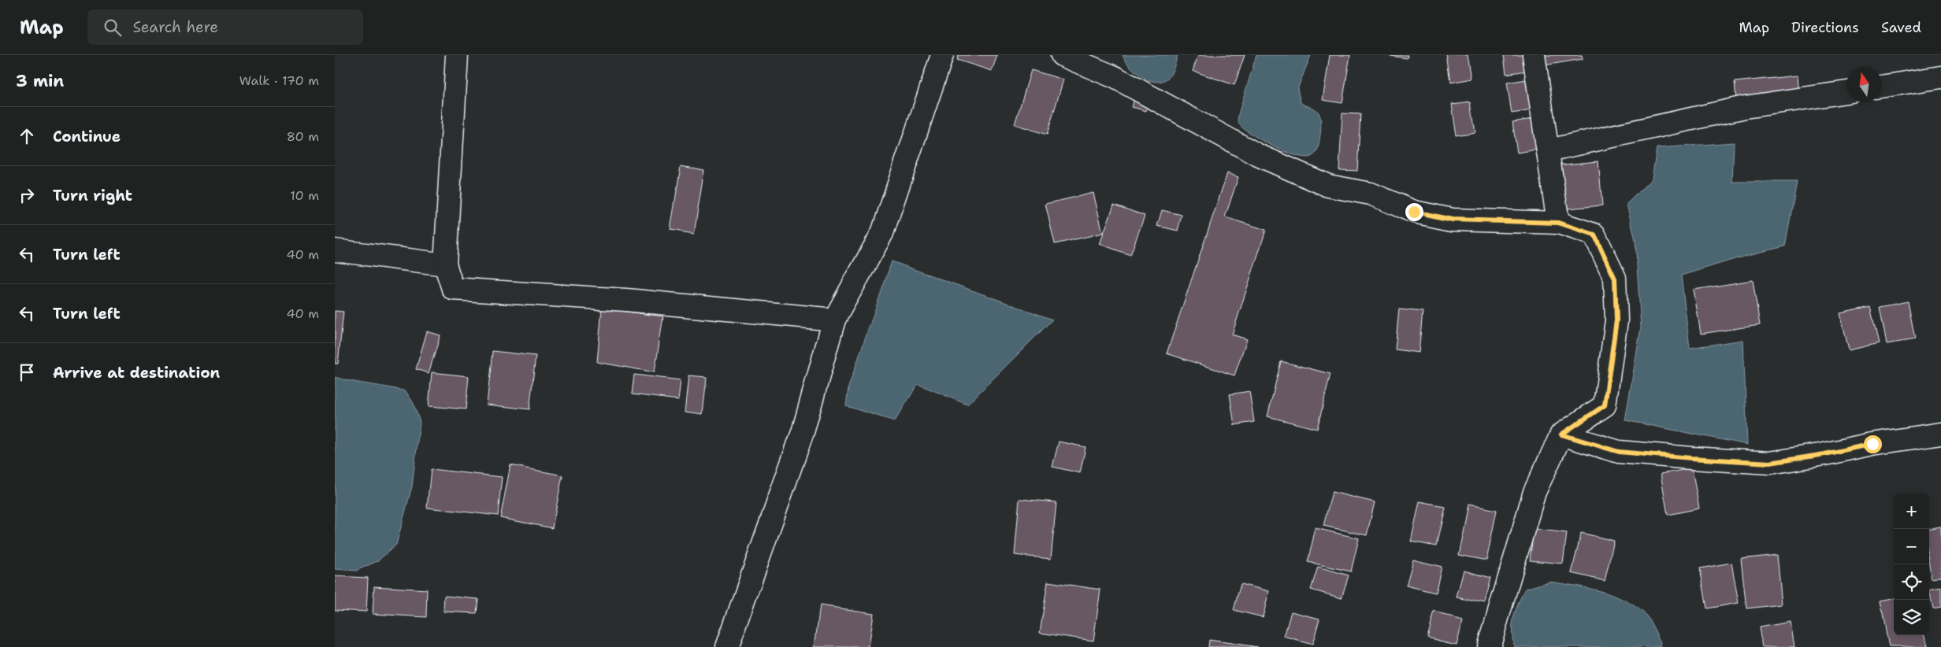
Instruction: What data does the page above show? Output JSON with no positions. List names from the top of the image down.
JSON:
{
  "north": "top",
  "page": {
    "header": "Map",
    "search": "Search here",
    "nav": ["Map", "Directions", "Saved"],
    "heading": ["3 min", "Walk · 170 m"],
    "list": [
      ["Continue", "80 m"],
      ["Turn right", "10 m"],
      ["Turn left", "40 m"],
      ["Turn left", "40 m"],
      "Arrive at destination"
    ],
    "map_buttons": ["+", "−"]
  }
}
